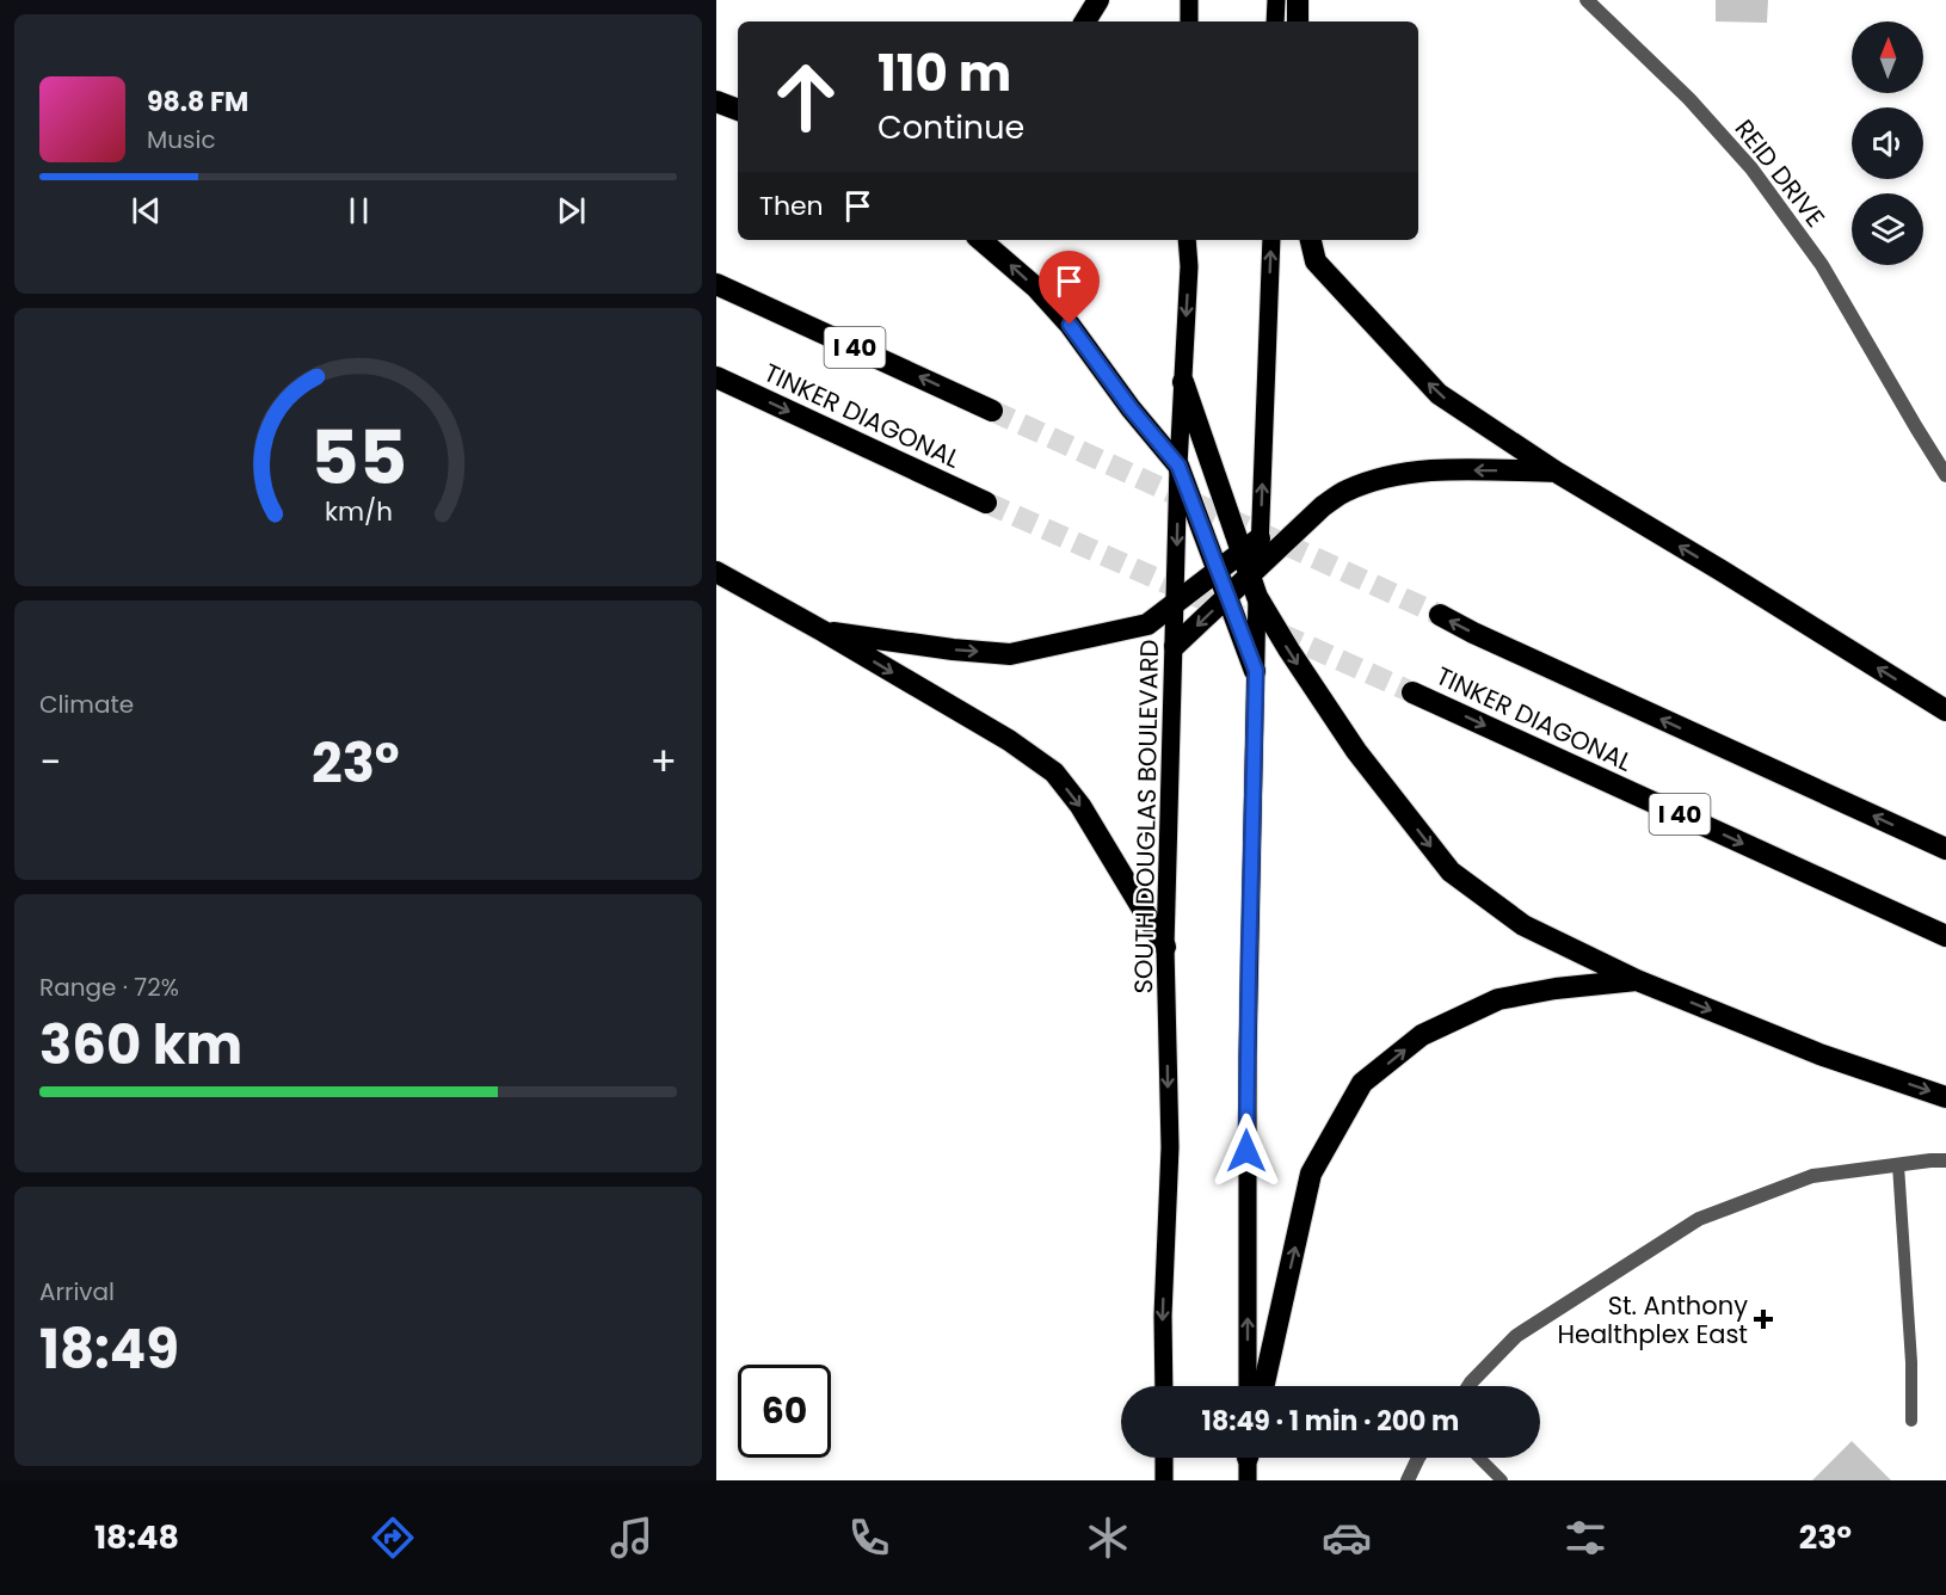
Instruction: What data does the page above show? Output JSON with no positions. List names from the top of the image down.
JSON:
{
  "streets": {
    "highway": ["I 40", "TINKER DIAGONAL"],
    "main road": ["SOUTH DOUGLAS BOULEVARD"],
    "street": ["REID DRIVE"]
  },
  "places": {
    "health": ["St. Anthony Healthplex East"]
  },
  "north": "top",
  "page": {
    "turn": ["110 m", "Continue"],
    "song": ["98.8 FM", "Music"],
    "then": "Then",
    "tile": [
      "Climate",
      ["Range · 72%", "360 km"],
      ["Arrival", "18:49"]
    ],
    "heat": ["−", "23°", "+"],
    "limit": "60",
    "trip": "18:49 · 1 min · 200 m",
    "tabs": ["18:48", "23°"],
    "gauge": ["55", "km/h"]
  }
}
